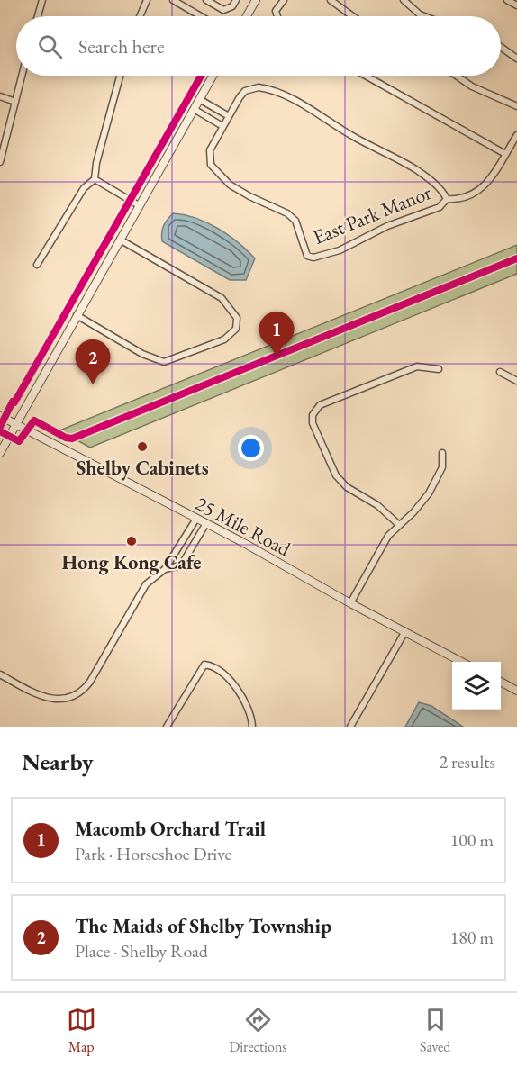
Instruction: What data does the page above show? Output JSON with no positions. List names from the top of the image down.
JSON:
{
  "streets": {
    "street": ["East Park Manor", "25 Mile Road"]
  },
  "places": ["Shelby Cabinets", "Hong Kong Cafe"],
  "page": {
    "search": "Search here",
    "pins": ["1", "2"],
    "heading": ["Nearby", "2 results"],
    "list": [
      {
        "mark": "1",
        "name": "Macomb Orchard Trail",
        "note": "Park · Horseshoe Drive",
        "value": "100 m"
      },
      {
        "mark": "2",
        "name": "The Maids of Shelby Township",
        "note": "Place · Shelby Road",
        "value": "180 m"
      }
    ],
    "nav": ["Map", "Directions", "Saved"]
  }
}
